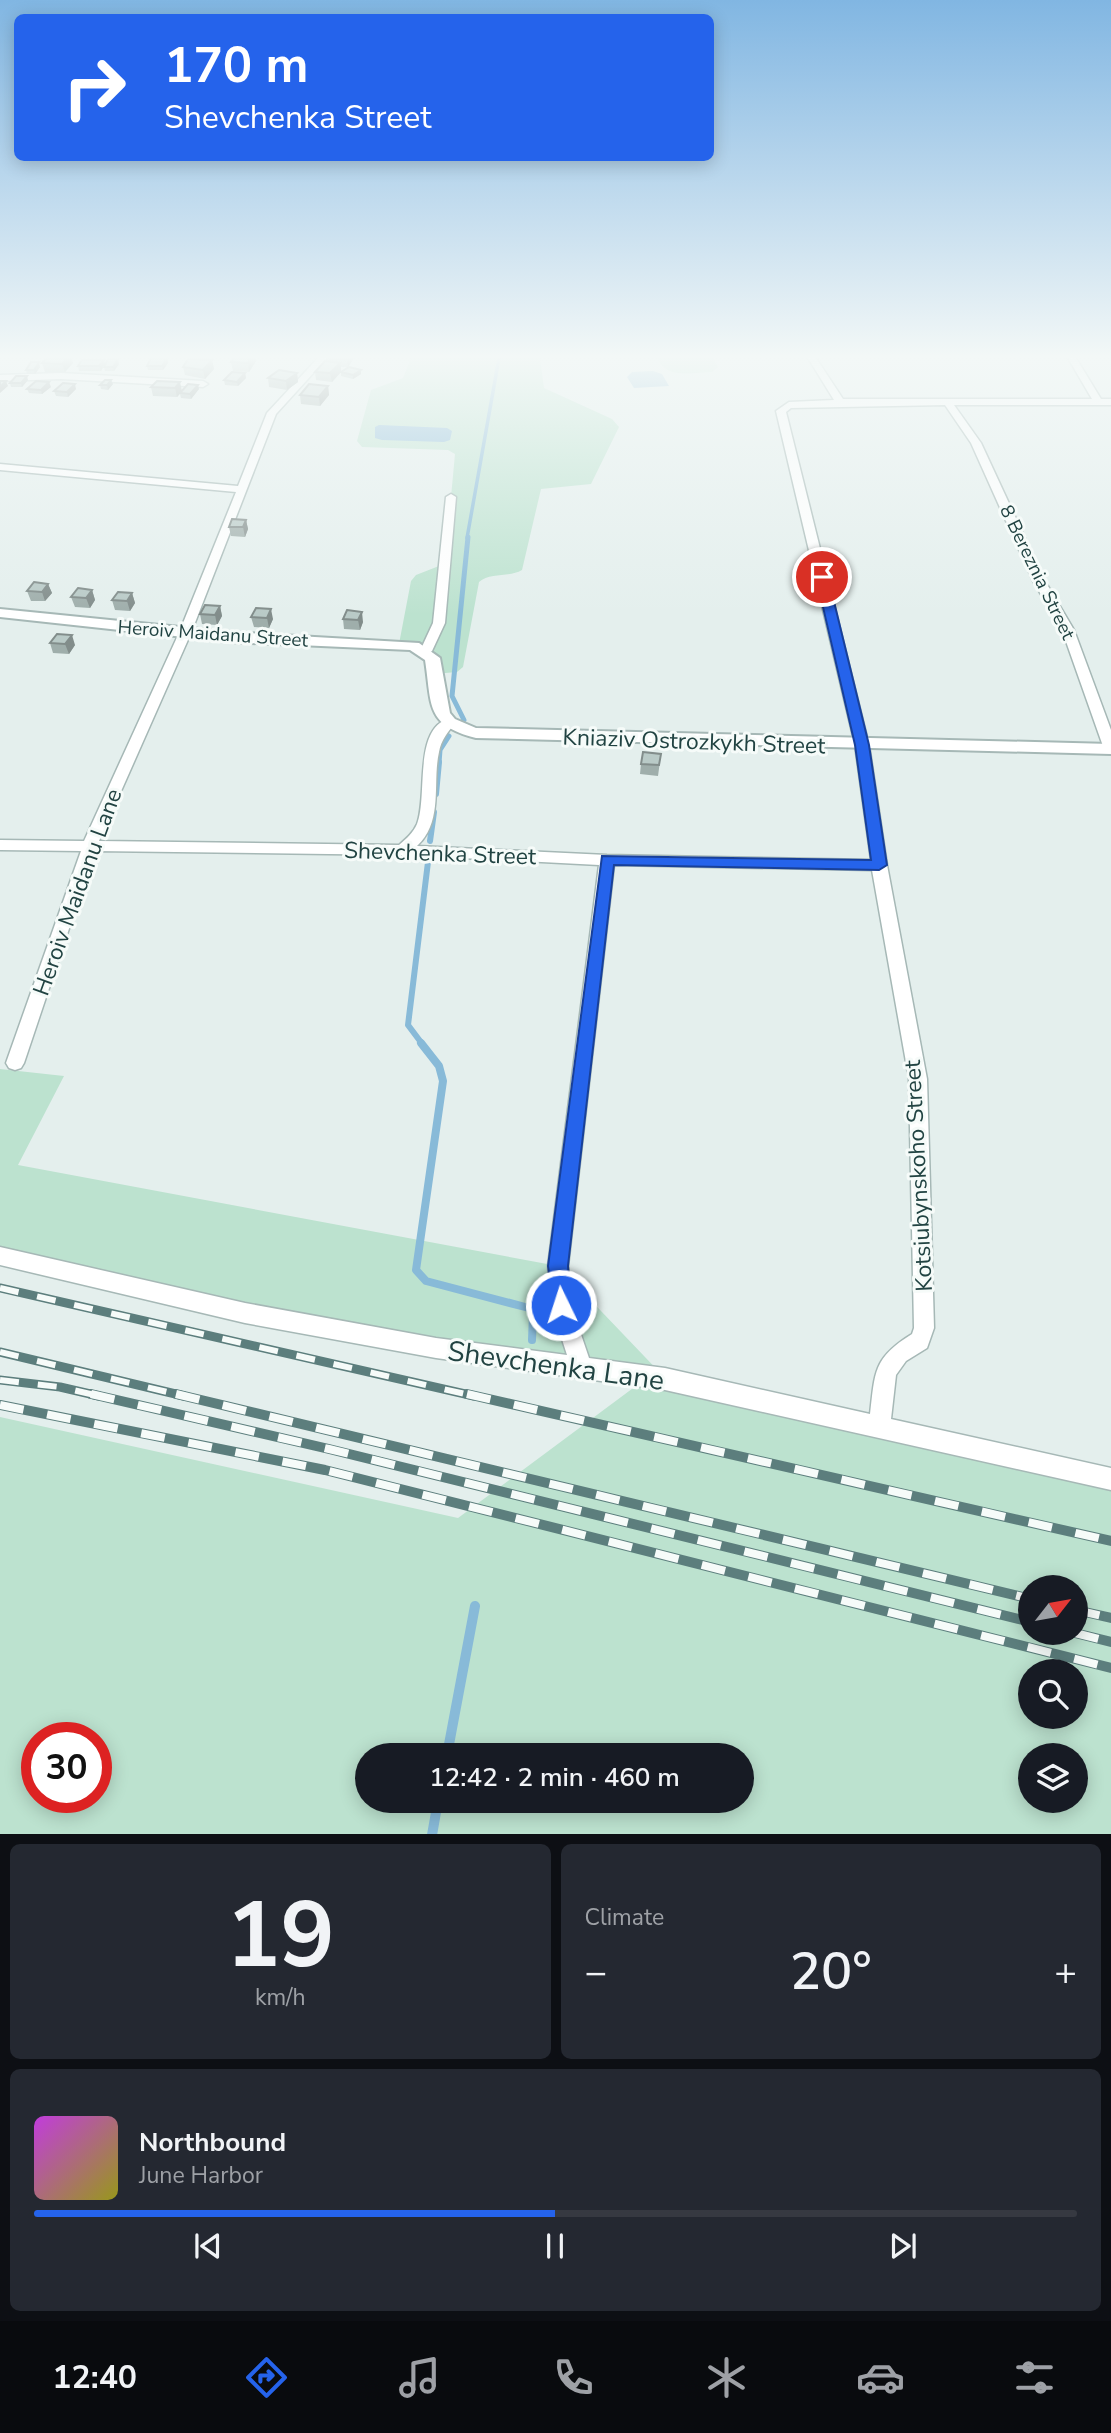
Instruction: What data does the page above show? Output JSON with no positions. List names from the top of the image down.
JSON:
{
  "streets": {
    "street": [
      "8 Bereznia Street",
      "Heroiv Maidanu Street",
      "Kniaziv Ostrozkykh Street",
      "Shevchenka Street",
      "Heroiv Maidanu Lane",
      "Kotsiubynskoho Street",
      "Shevchenka Lane"
    ]
  },
  "crossings": [
    ["8 Bereznia Street", "Kniaziv Ostrozkykh Street"],
    ["Heroiv Maidanu Street", "Heroiv Maidanu Lane"],
    ["Kniaziv Ostrozkykh Street", "Kotsiubynskoho Street"],
    ["Shevchenka Street", "Heroiv Maidanu Lane"],
    ["Shevchenka Street", "Kotsiubynskoho Street"],
    ["Kotsiubynskoho Street", "Shevchenka Lane"]
  ],
  "north": "top right",
  "page": {
    "turn": ["170 m", "Shevchenka Street"],
    "limit": "30",
    "trip": "12:42 · 2 min · 460 m",
    "tile": [
      ["19", "km/h"],
      "Climate"
    ],
    "heat": ["−", "20°", "+"],
    "song": ["Northbound", "June Harbor"],
    "tabs": "12:40"
  }
}
